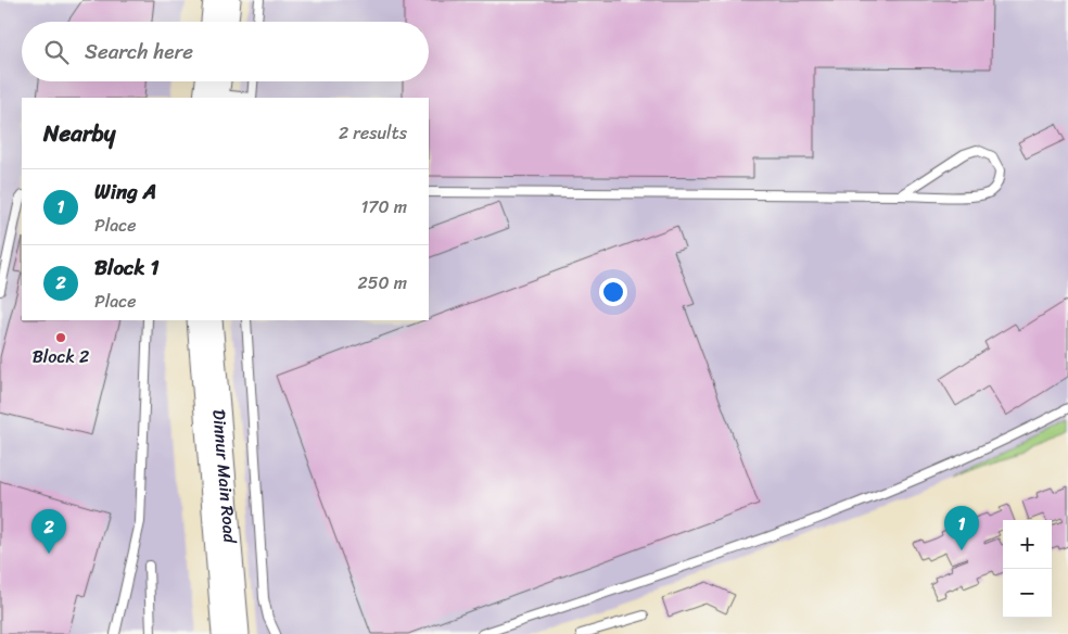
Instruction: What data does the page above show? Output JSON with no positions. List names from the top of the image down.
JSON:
{
  "streets": {
    "street": ["Dinnur Main Road"]
  },
  "places": ["Block 2"],
  "page": {
    "search": "Search here",
    "heading": ["Nearby", "2 results"],
    "list": [
      {
        "mark": "1",
        "name": "Wing A",
        "note": "Place",
        "value": "170 m"
      },
      {
        "mark": "2",
        "name": "Block 1",
        "note": "Place",
        "value": "250 m"
      }
    ],
    "pins": ["1", "2"],
    "map_buttons": ["+", "−"]
  }
}
